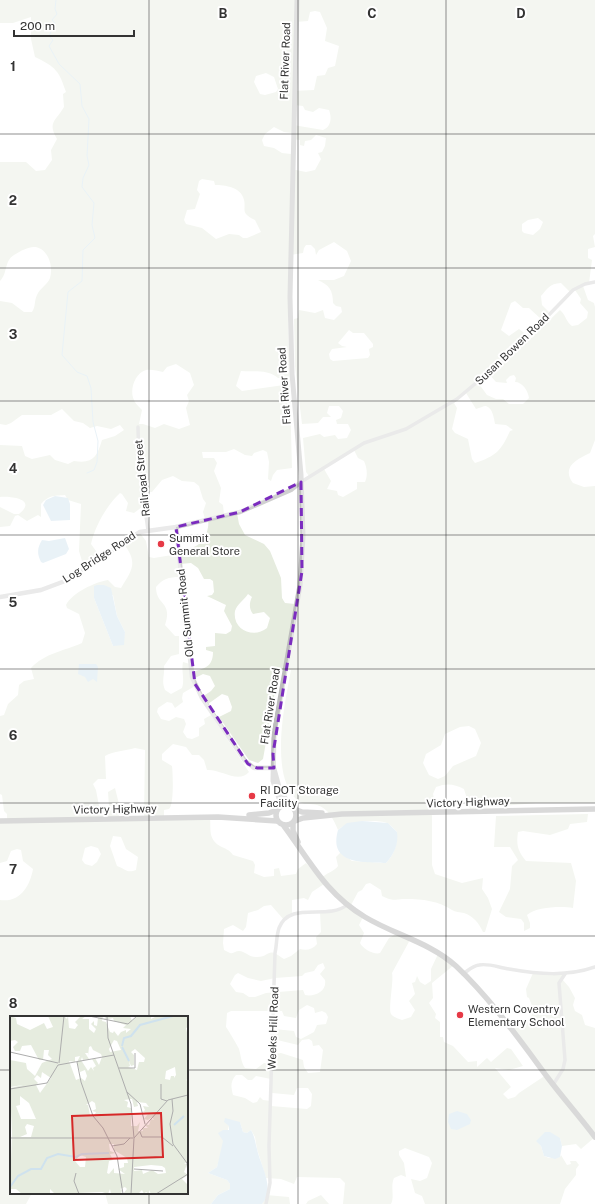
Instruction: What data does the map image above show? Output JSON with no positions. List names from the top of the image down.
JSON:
{
  "streets": {
    "main road": ["Flat River Road", "Victory Highway"],
    "street": [
      "Susan Bowen Road",
      "Railroad Street",
      "Log Bridge Road",
      "Old Summit Road",
      "Weeks Hill Road"
    ]
  },
  "crossings": [
    ["Flat River Road", "Susan Bowen Road"],
    ["Flat River Road", "Old Summit Road"],
    ["Flat River Road", "Victory Highway"],
    ["Railroad Street", "Log Bridge Road"],
    ["Log Bridge Road", "Old Summit Road"]
  ],
  "places": ["Summit General Store", "RI DOT Storage Facility", "Western Coventry Elementary School"],
  "scale_bar": "200 m",
  "grid": {
    "columns": ["B", "C", "D"],
    "rows": [
      "1",
      "2",
      "3",
      "4",
      "5",
      "6",
      "7",
      "8"
    ]
  }
}
